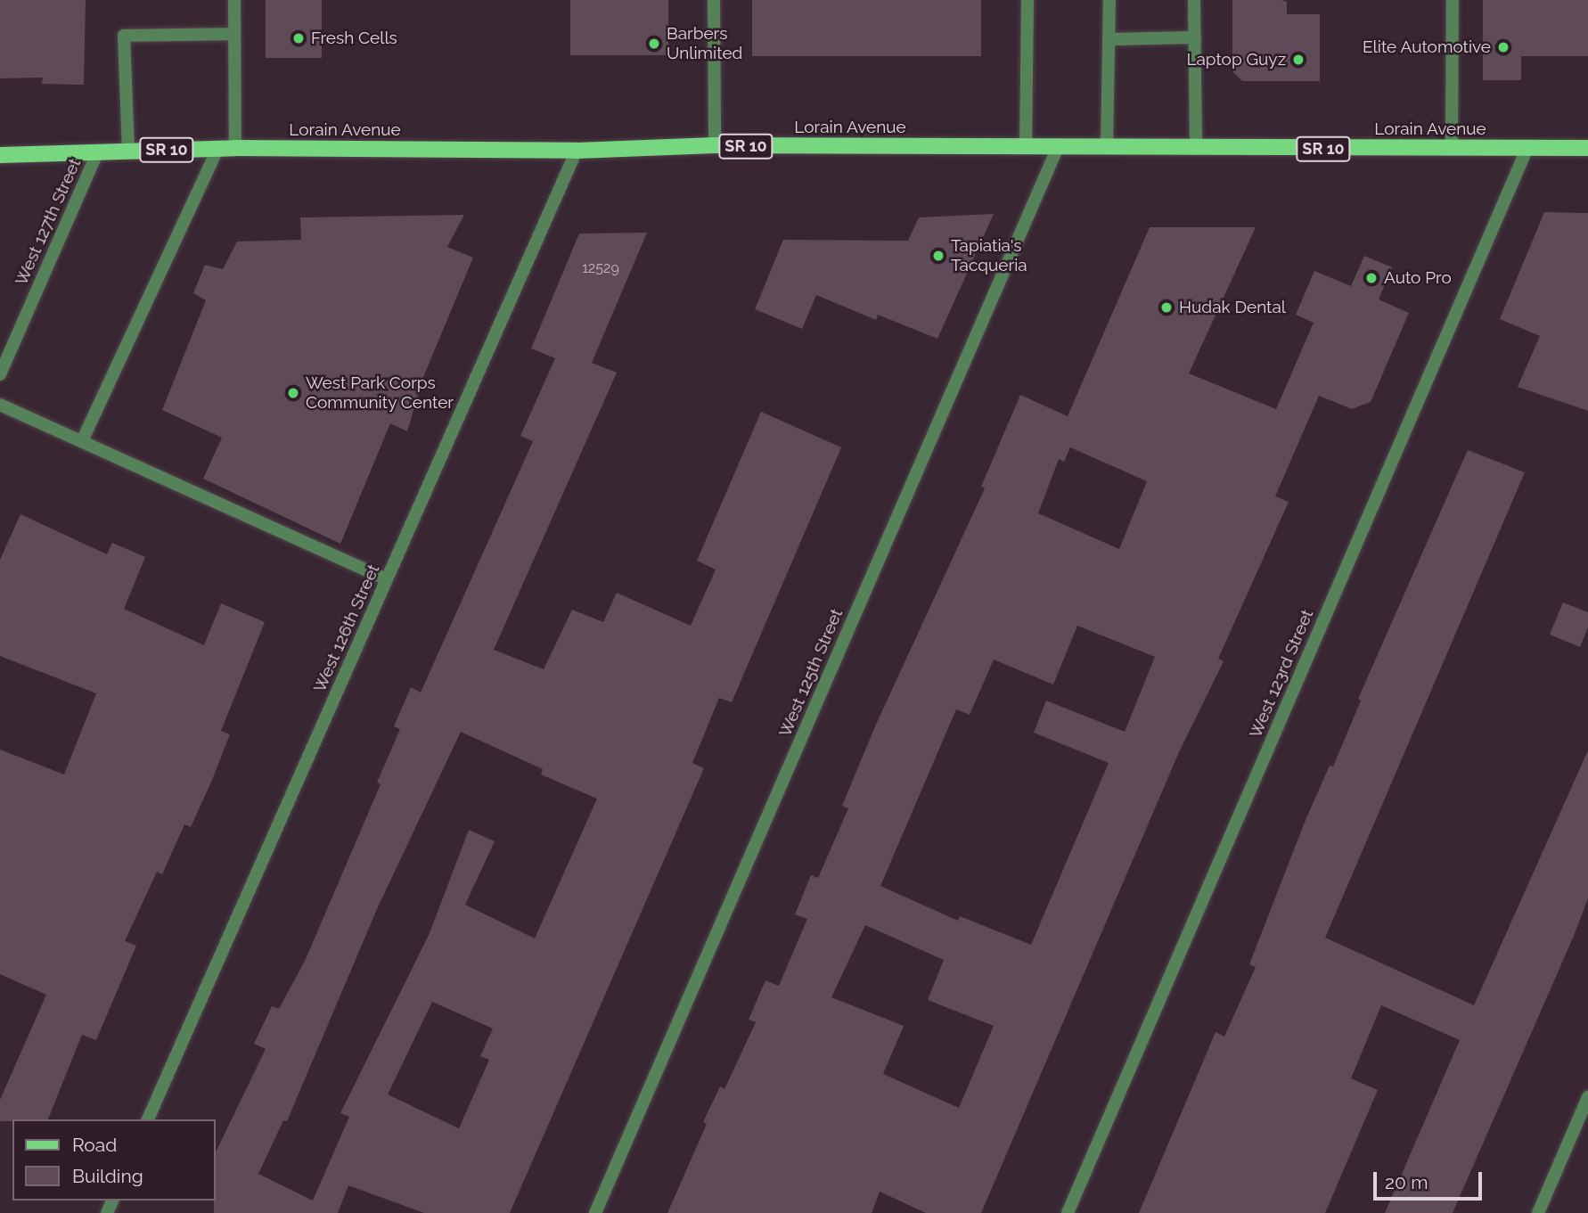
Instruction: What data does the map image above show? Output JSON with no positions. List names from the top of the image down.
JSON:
{
  "streets": {
    "main road": ["Lorain Avenue", "SR 10"],
    "street": [
      "West 127th Street",
      "West 126th Street",
      "West 125th Street",
      "West 123rd Street"
    ]
  },
  "crossings": [
    ["Lorain Avenue", "West 127th Street"],
    ["Lorain Avenue", "West 126th Street"],
    ["Lorain Avenue", "West 125th Street"],
    ["Lorain Avenue", "West 123rd Street"]
  ],
  "places": [
    "Fresh Cells",
    "Barbers Unlimited",
    "Elite Automotive",
    "Laptop Guyz",
    "Tapiatia's Tacqueria",
    "Auto Pro",
    "Hudak Dental",
    "West Park Corps Community Center"
  ],
  "house_numbers": ["12529"],
  "legend": ["Road", "Building"],
  "scale_bar": "20 m"
}
